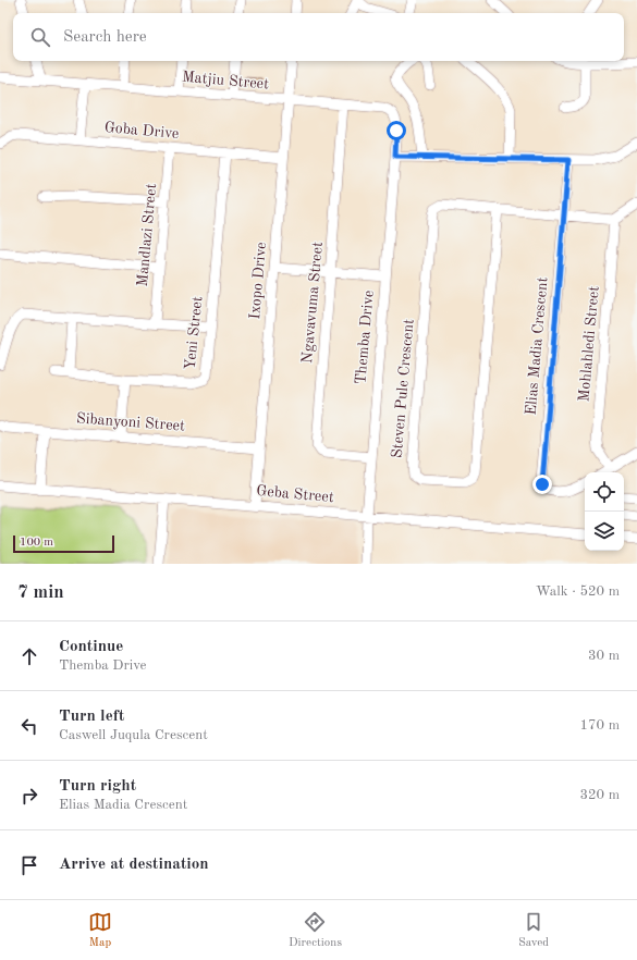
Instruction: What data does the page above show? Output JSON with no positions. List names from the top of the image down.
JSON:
{
  "streets": {
    "street": [
      "Matjiu Street",
      "Goba Drive",
      "Mandlazi Street",
      "Ixopo Drive",
      "Ngavavuma Street",
      "Yeni Street",
      "Themba Drive",
      "Mohlahledi Street",
      "Elias Madia Crescent",
      "Steven Pule Crescent",
      "Sibanyoni Street",
      "Geba Street"
    ]
  },
  "crossings": [
    ["Matjiu Street", "Ixopo Drive"],
    ["Matjiu Street", "Ngavavuma Street"],
    ["Matjiu Street", "Themba Drive"],
    ["Goba Drive", "Mandlazi Street"],
    ["Goba Drive", "Ixopo Drive"],
    ["Goba Drive", "Yeni Street"],
    ["Ixopo Drive", "Sibanyoni Street"],
    ["Ixopo Drive", "Geba Street"],
    ["Ngavavuma Street", "Themba Drive"],
    ["Themba Drive", "Geba Street"]
  ],
  "scale_bar": "100 m",
  "page": {
    "search": "Search here",
    "scale": "100 m",
    "heading": ["7 min", "Walk · 520 m"],
    "list": [
      ["Continue", "Themba Drive", "30 m"],
      ["Turn left", "Caswell Juqula Crescent", "170 m"],
      ["Turn right", "Elias Madia Crescent", "320 m"],
      "Arrive at destination"
    ],
    "nav": ["Map", "Directions", "Saved"]
  }
}
